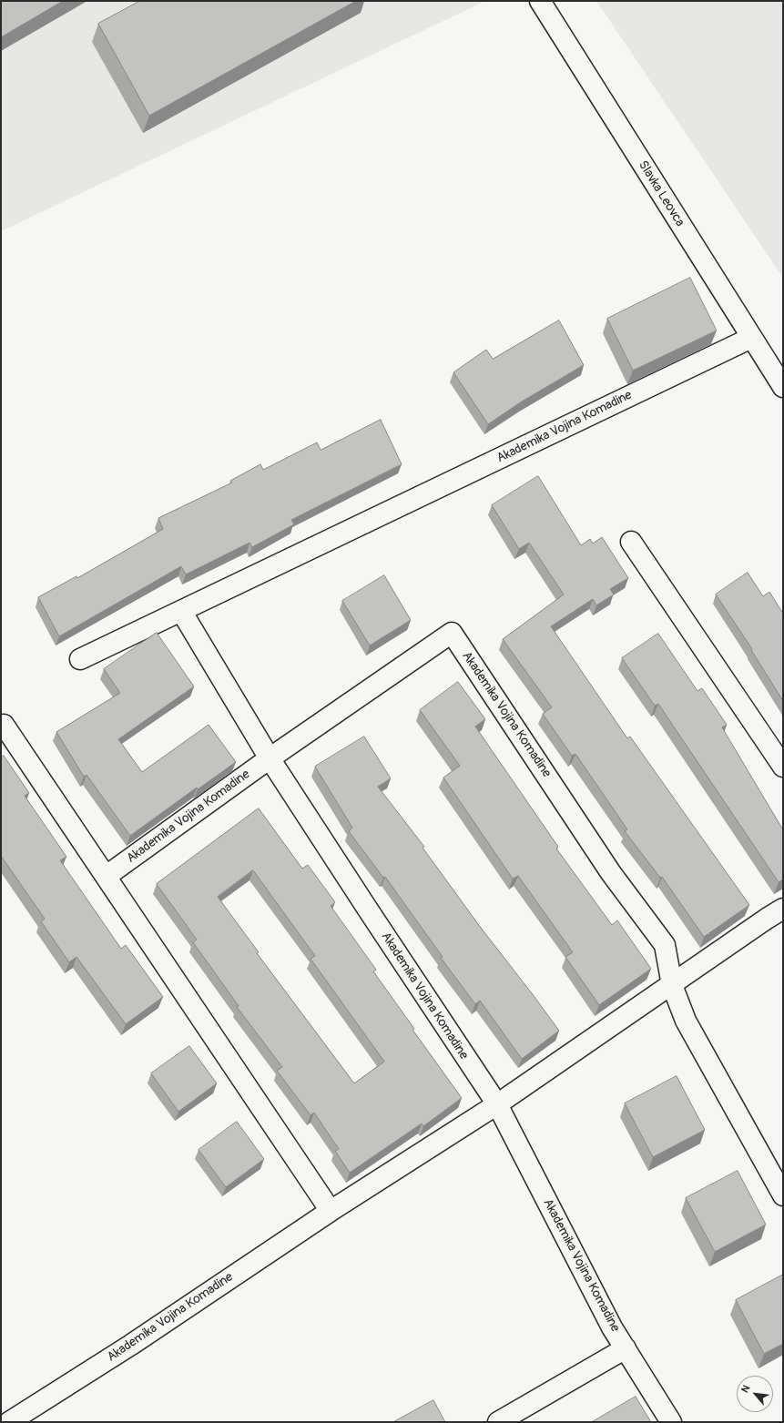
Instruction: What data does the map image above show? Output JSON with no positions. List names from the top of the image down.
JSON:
{
  "streets": {
    "street": ["Slavka Leovca", "Akademika Vojina Komadine"]
  },
  "crossings": [
    ["Slavka Leovca", "Akademika Vojina Komadine"]
  ],
  "north": "top left"
}
